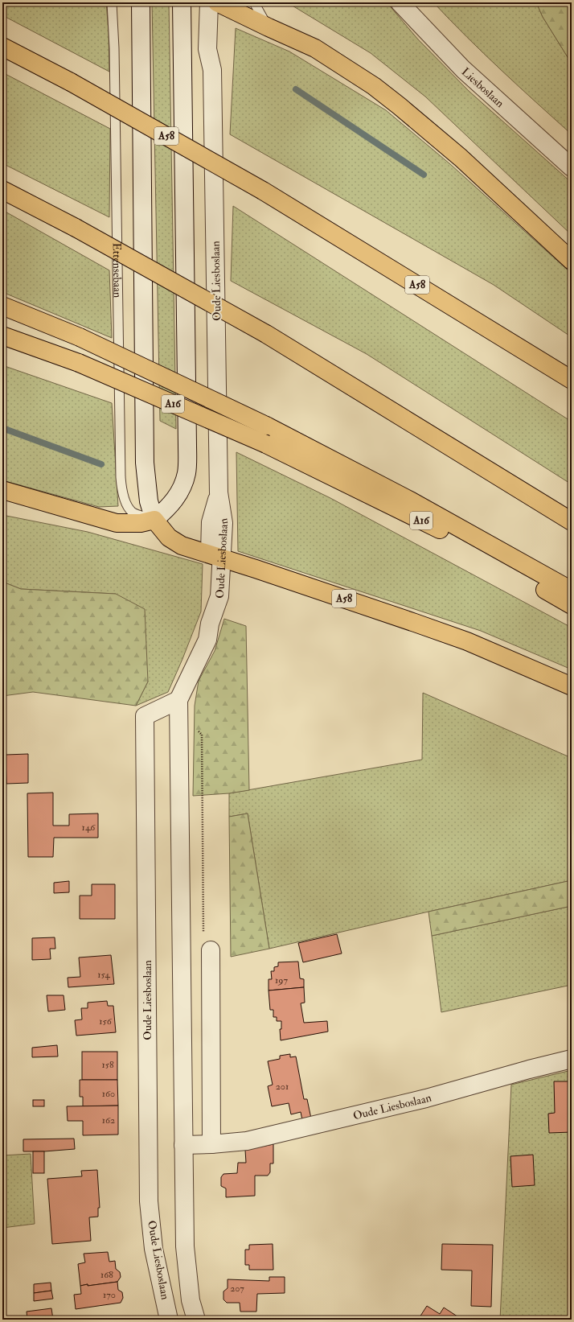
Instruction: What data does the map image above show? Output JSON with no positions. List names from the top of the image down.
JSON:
{
  "streets": {
    "highway": ["A58", "A16"],
    "street": ["Liesboslaan", "Oude Liesboslaan"],
    "lane": ["Ettensebaan"]
  },
  "crossings": [
    ["A58", "Oude Liesboslaan"]
  ],
  "house_numbers": [
    "146",
    "154",
    "197",
    "156",
    "158",
    "201",
    "160",
    "162",
    "168",
    "207",
    "170"
  ]
}
